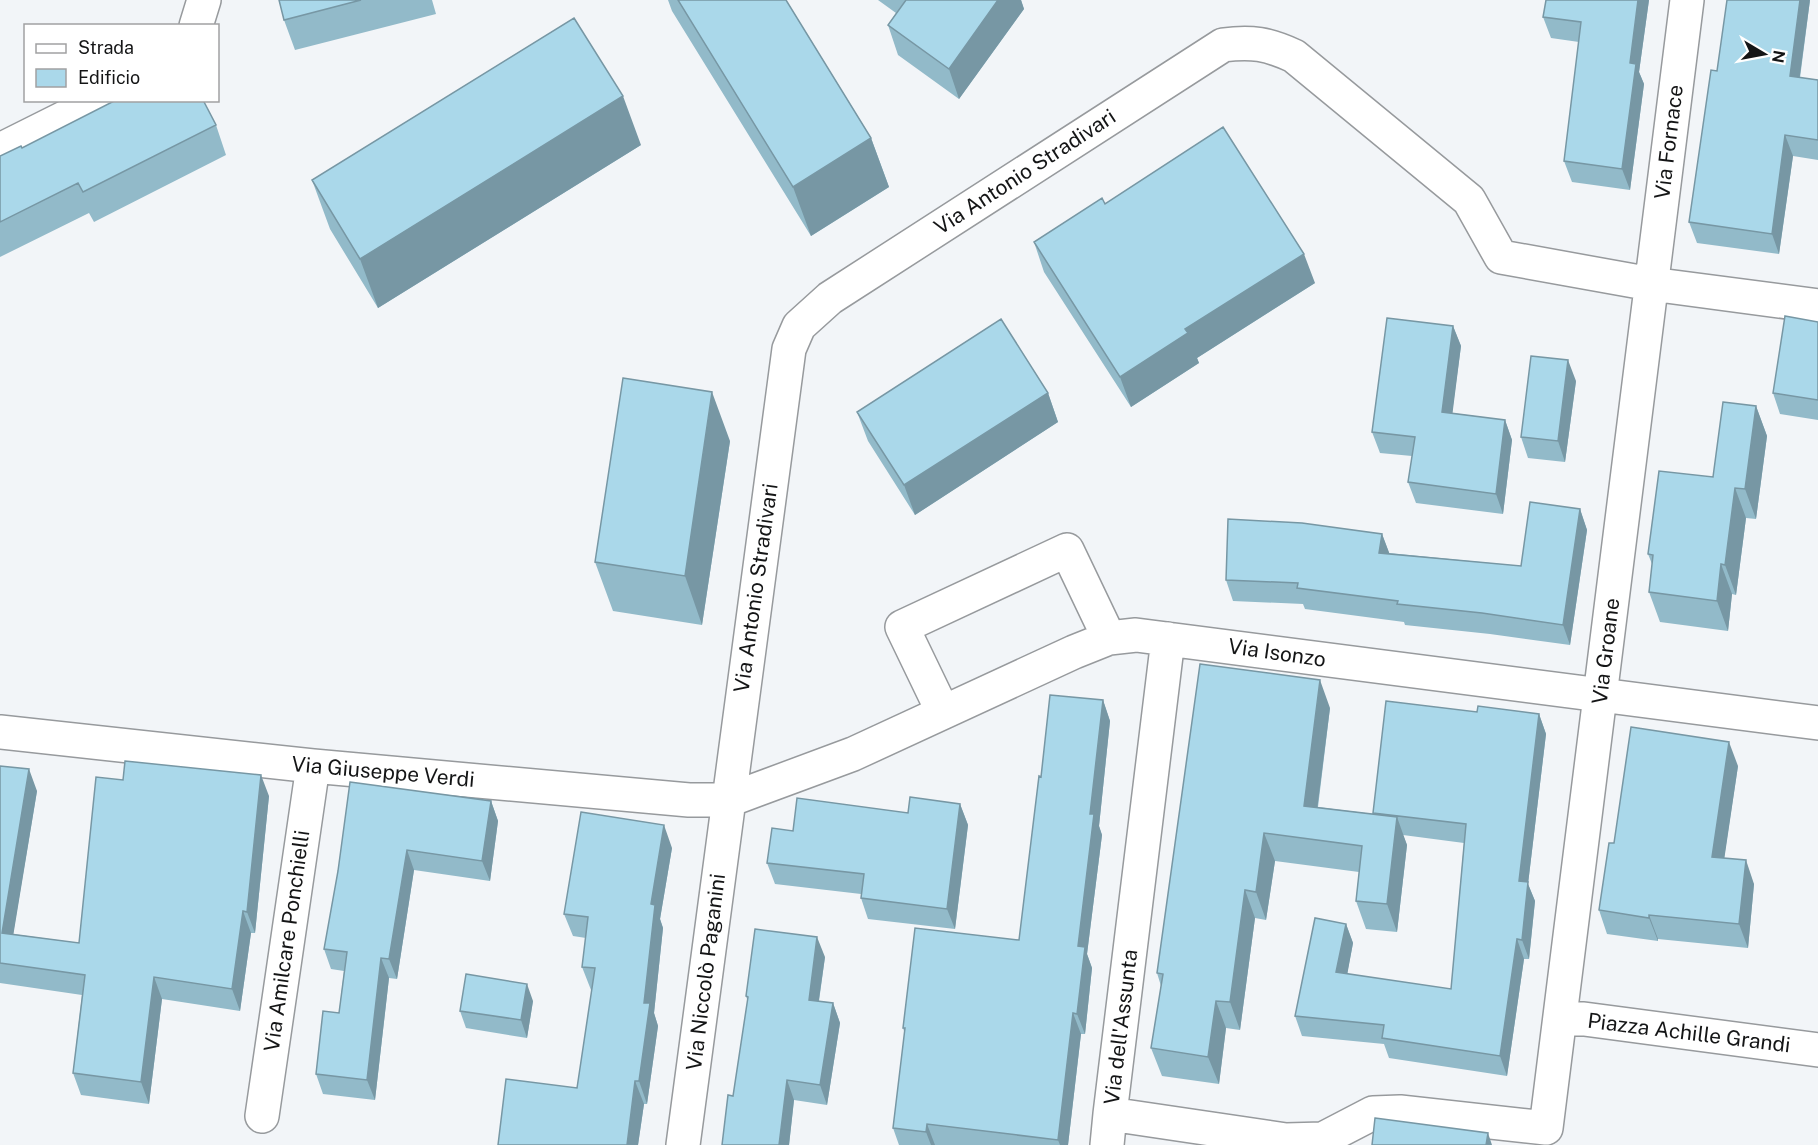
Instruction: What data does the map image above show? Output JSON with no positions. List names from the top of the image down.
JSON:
{
  "streets": {
    "street": [
      "Via Fornace",
      "Via Antonio Stradivari",
      "Via Groane",
      "Via Isonzo",
      "Via Giuseppe Verdi",
      "Via Amilcare Ponchielli",
      "Via Niccolò Paganini",
      "Via dell'Assunta",
      "Piazza Achille Grandi"
    ]
  },
  "crossings": [
    ["Via Fornace", "Via Antonio Stradivari"],
    ["Via Fornace", "Via Groane"],
    ["Via Antonio Stradivari", "Via Groane"],
    ["Via Antonio Stradivari", "Via Giuseppe Verdi"],
    ["Via Antonio Stradivari", "Via Niccolò Paganini"],
    ["Via Groane", "Via Isonzo"],
    ["Via Groane", "Via dell'Assunta"],
    ["Via Groane", "Piazza Achille Grandi"],
    ["Via Isonzo", "Via Giuseppe Verdi"],
    ["Via Isonzo", "Via dell'Assunta"],
    ["Via Giuseppe Verdi", "Via Amilcare Ponchielli"],
    ["Via Giuseppe Verdi", "Via Niccolò Paganini"],
    ["Via dell'Assunta", "Piazza Achille Grandi"]
  ],
  "legend": ["Strada", "Edificio"],
  "north": "right"
}
